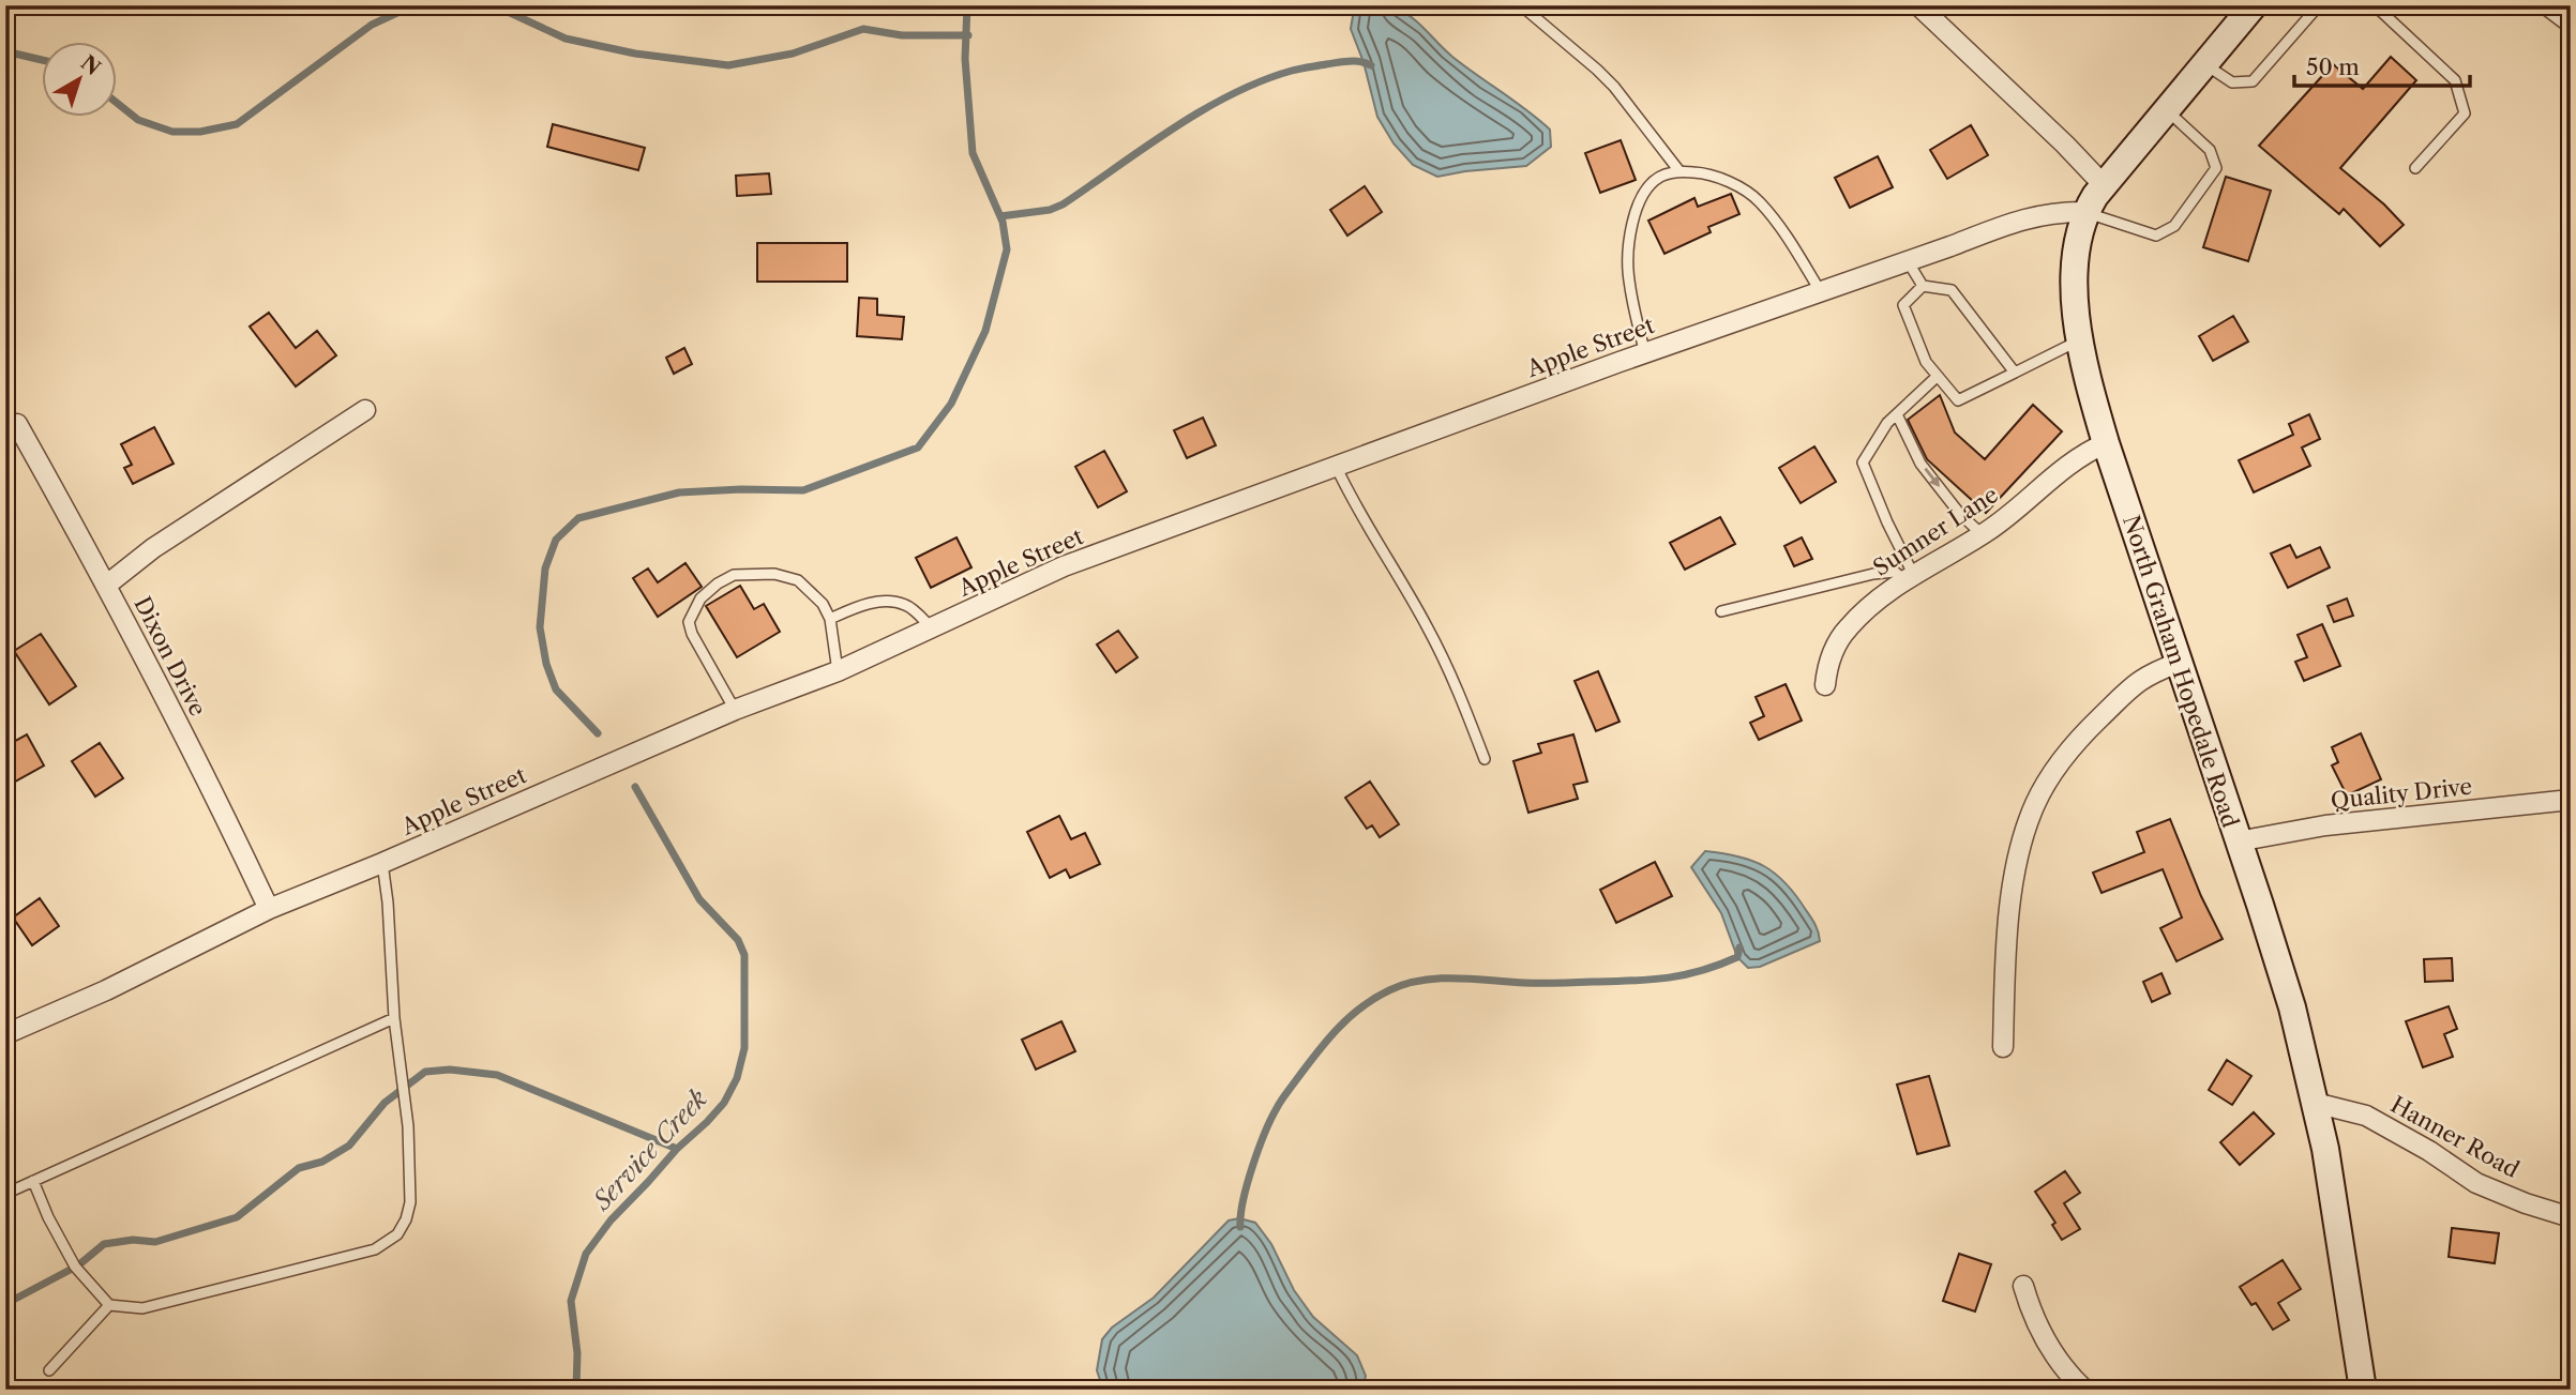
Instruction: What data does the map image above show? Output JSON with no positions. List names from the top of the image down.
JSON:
{
  "streets": {
    "street": [
      "Apple Street",
      "Sumner Lane",
      "Dixon Drive",
      "North Graham Hopedale Road",
      "Quality Drive",
      "Hanner Road"
    ]
  },
  "crossings": [
    ["Apple Street", "Dixon Drive"],
    ["Apple Street", "North Graham Hopedale Road"],
    ["Sumner Lane", "North Graham Hopedale Road"],
    ["North Graham Hopedale Road", "Quality Drive"],
    ["North Graham Hopedale Road", "Hanner Road"]
  ],
  "water": ["Service Creek"],
  "scale_bar": "50 m",
  "north": "top right"
}
